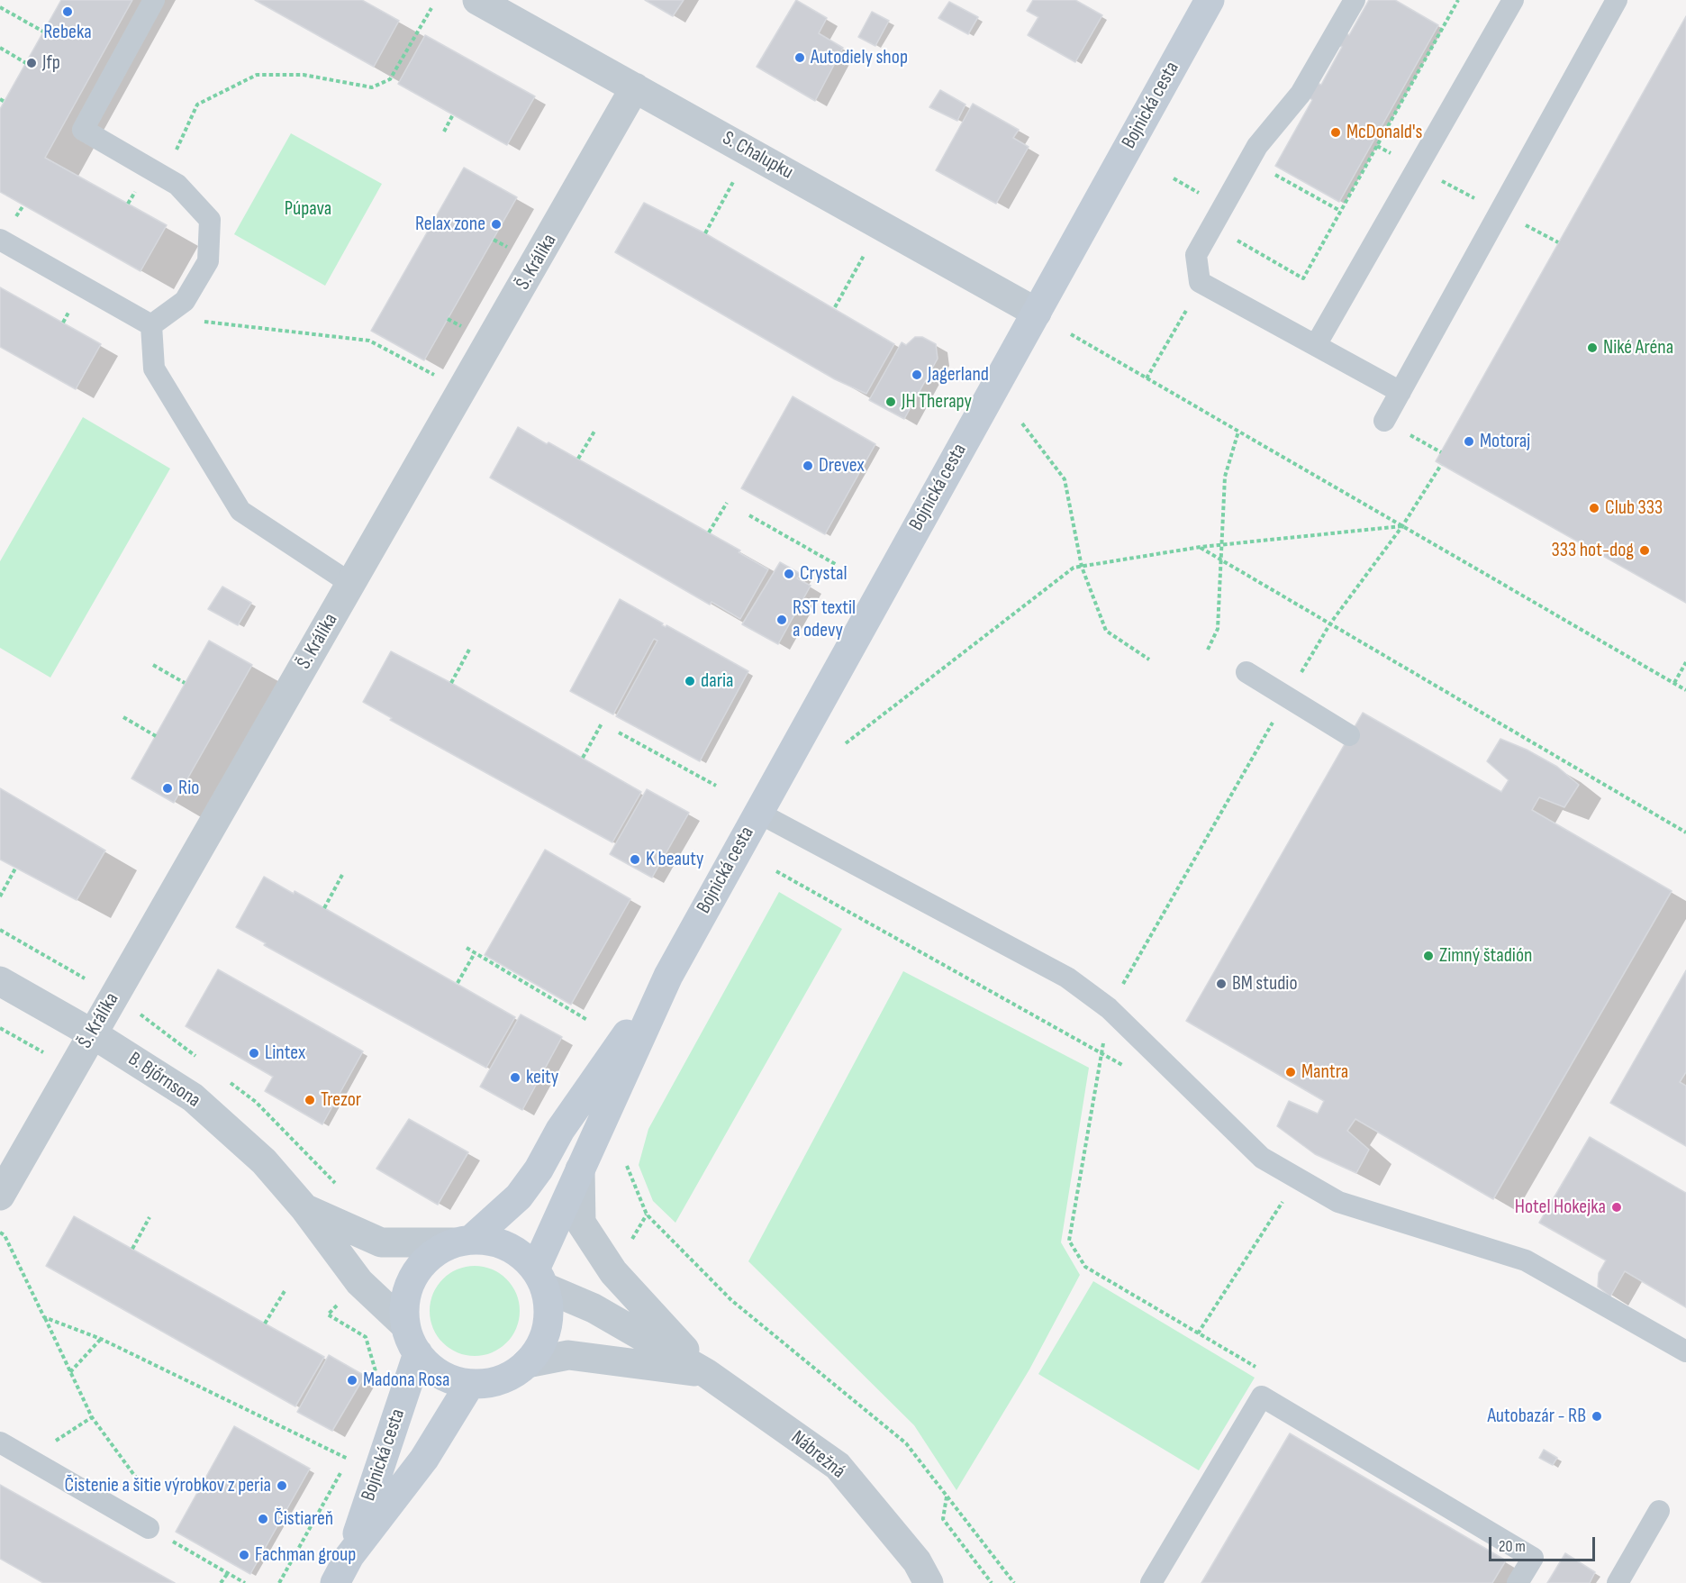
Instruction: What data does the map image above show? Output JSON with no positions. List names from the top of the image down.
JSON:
{
  "streets": {
    "street": [
      "Bojnická cesta",
      "S. Chalupku",
      "Š. Králika",
      "B. Bjőrnsona",
      "Nábrežná"
    ]
  },
  "crossings": [
    ["Bojnická cesta", "S. Chalupku"],
    ["Bojnická cesta", "B. Bjőrnsona"],
    ["Bojnická cesta", "Nábrežná"],
    ["S. Chalupku", "Š. Králika"],
    ["Š. Králika", "B. Bjőrnsona"],
    ["B. Bjőrnsona", "Nábrežná"]
  ],
  "parks": ["Púpava"],
  "places": [
    "Rebeka",
    "Autodiely shop",
    "Jfp",
    "McDonald's",
    "Relax zone",
    "Niké Aréna",
    "Jagerland",
    "JH Therapy",
    "Motoraj",
    "Drevex",
    "Club 333",
    "333 hot-dog",
    "Crystal",
    "RST textil a odevy",
    "daria",
    "Rio",
    "K beauty",
    "Zimný štadión",
    "BM studio",
    "Lintex",
    "Mantra",
    "keity",
    "Trezor",
    "Hotel Hokejka",
    "Madona Rosa",
    "Autobazár - RB",
    "Čistenie a šitie výrobkov z peria",
    "Čistiareň",
    "Fachman group"
  ],
  "scale_bar": "20 m"
}
